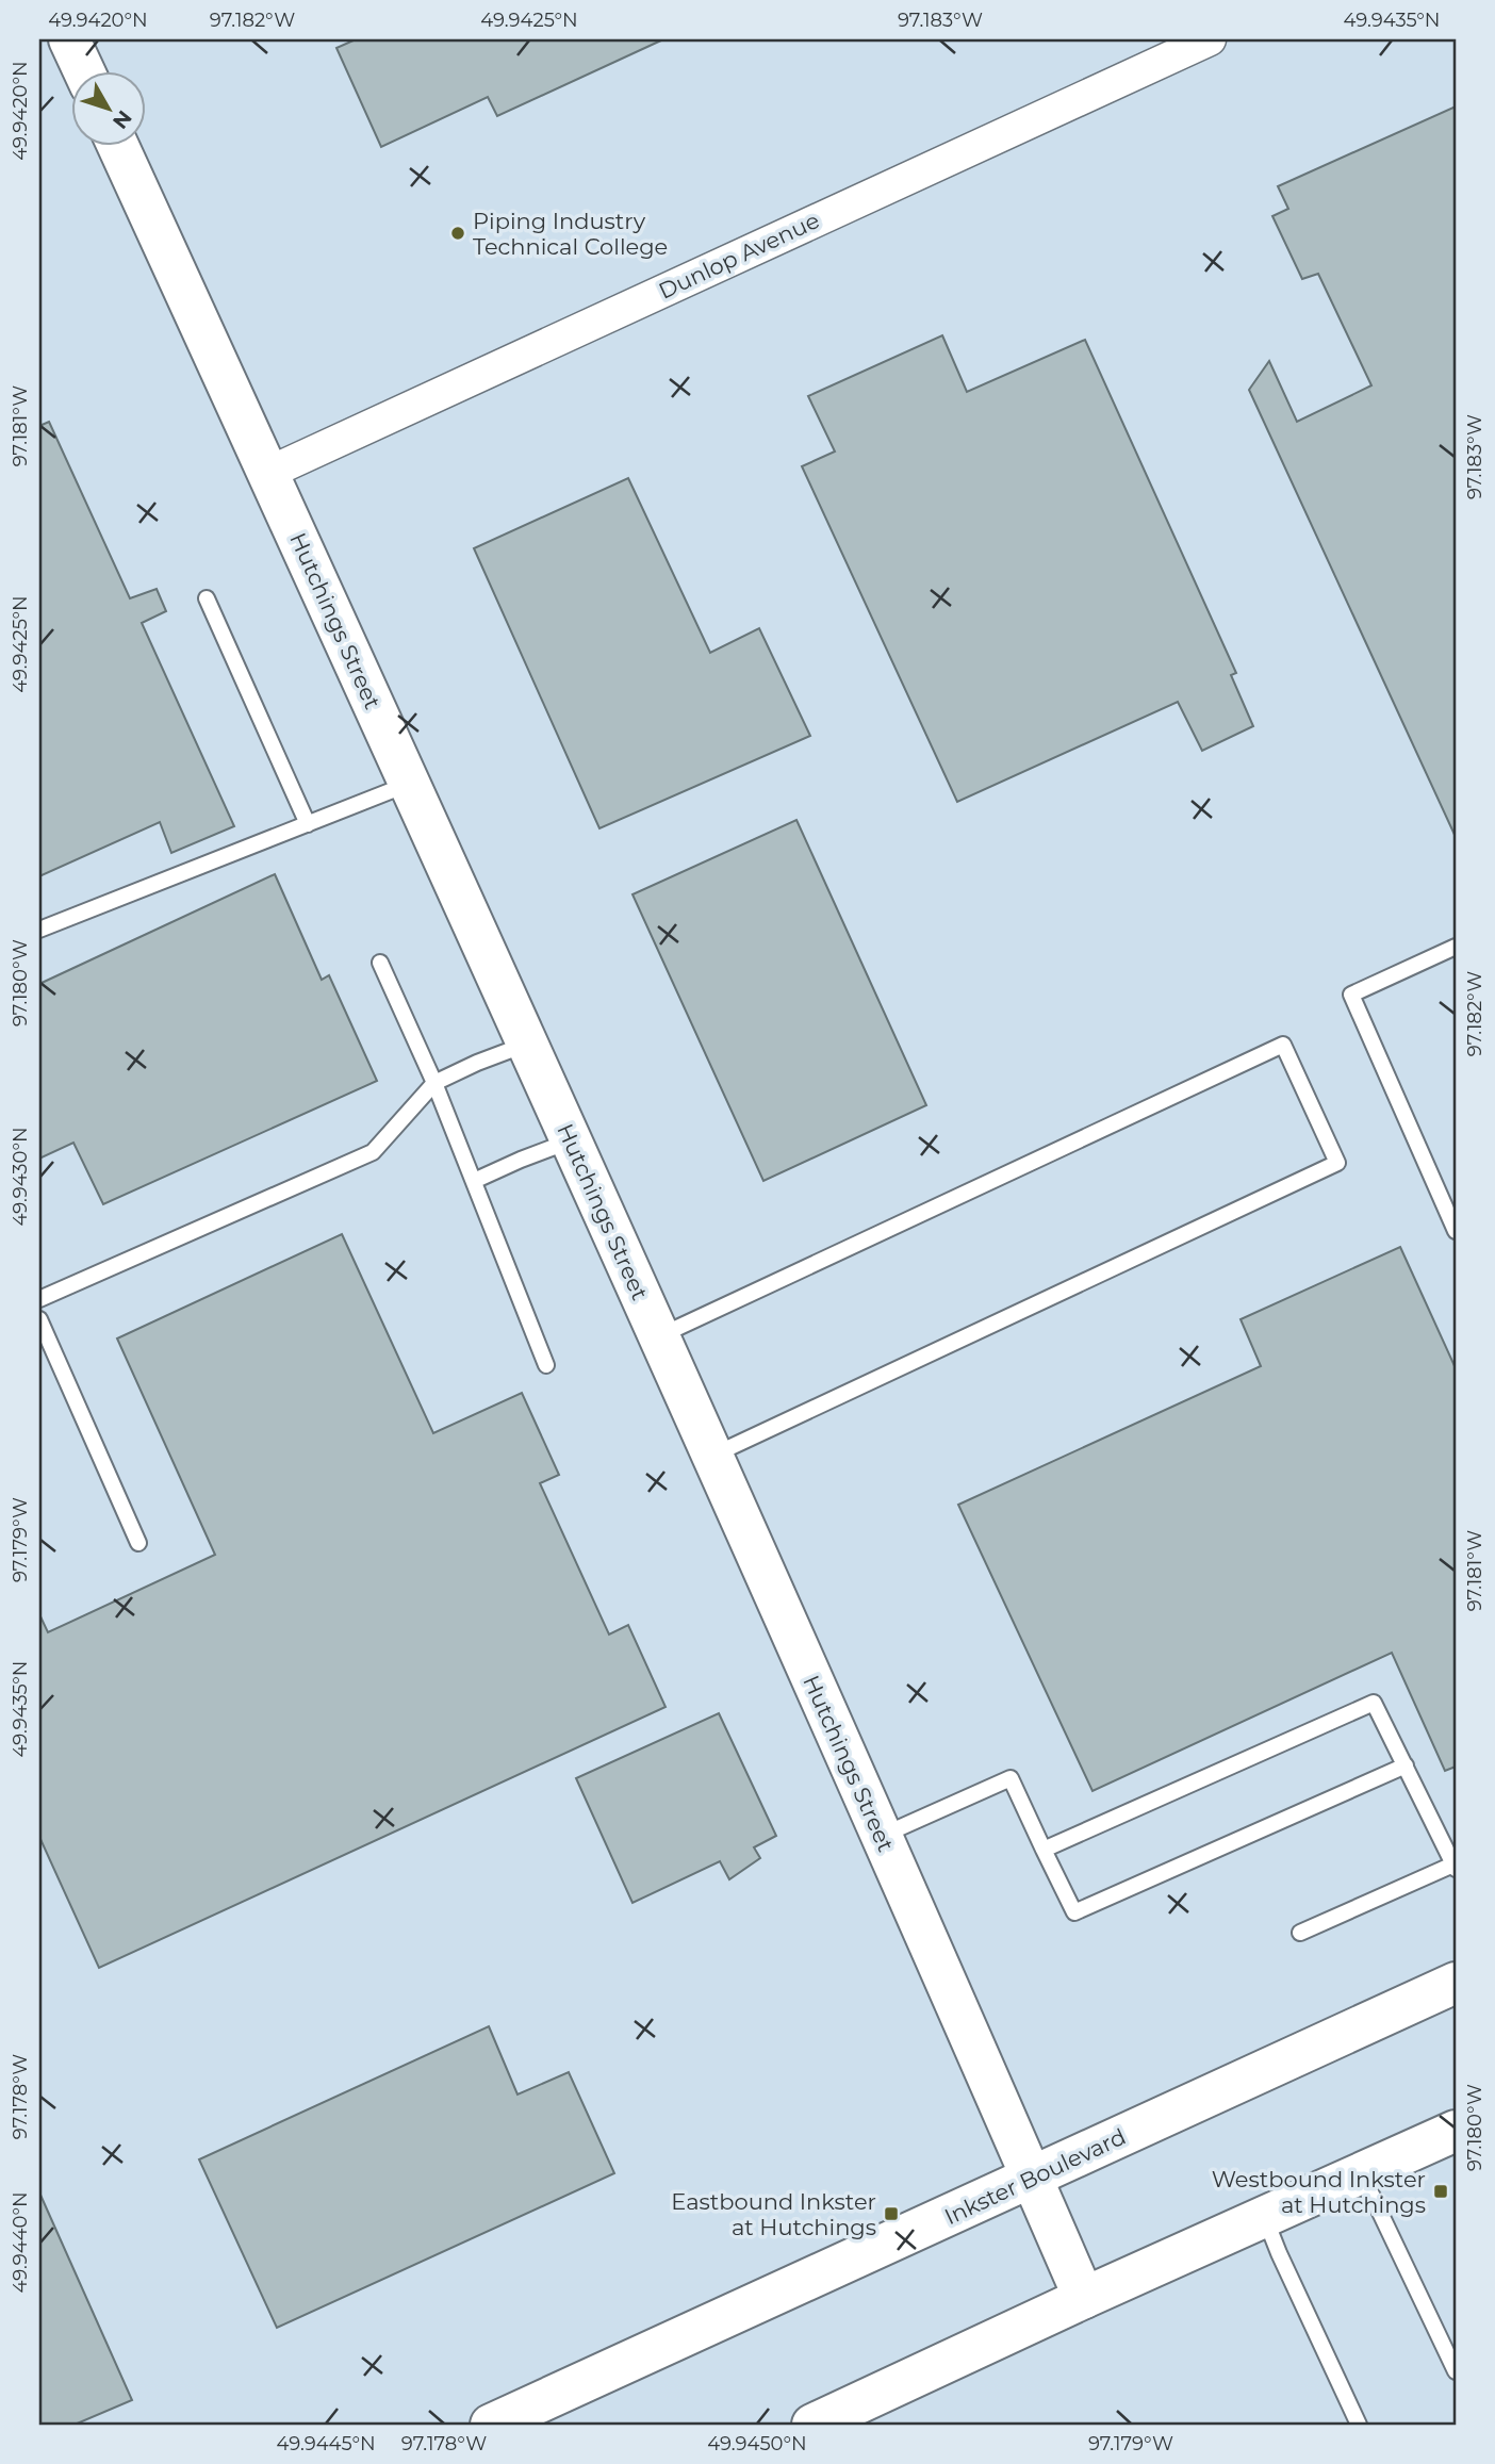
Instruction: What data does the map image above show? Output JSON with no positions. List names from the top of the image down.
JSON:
{
  "streets": {
    "street": ["Dunlop Avenue", "Hutchings Street", "Inkster Boulevard"]
  },
  "crossings": [
    ["Dunlop Avenue", "Hutchings Street"],
    ["Hutchings Street", "Inkster Boulevard"]
  ],
  "places": {
    "other": ["Piping Industry Technical College"],
    "transit": ["Westbound Inkster at Hutchings", "Eastbound Inkster at Hutchings"]
  },
  "north": "bottom right",
  "coordinates": [
    "49.9420°N",
    "97.182°W",
    "49.9425°N",
    "97.183°W",
    "49.9435°N",
    "97.181°W",
    "97.180°W",
    "49.9430°N",
    "97.179°W",
    "97.178°W",
    "49.9440°N",
    "49.9445°N",
    "49.9450°N"
  ]
}
